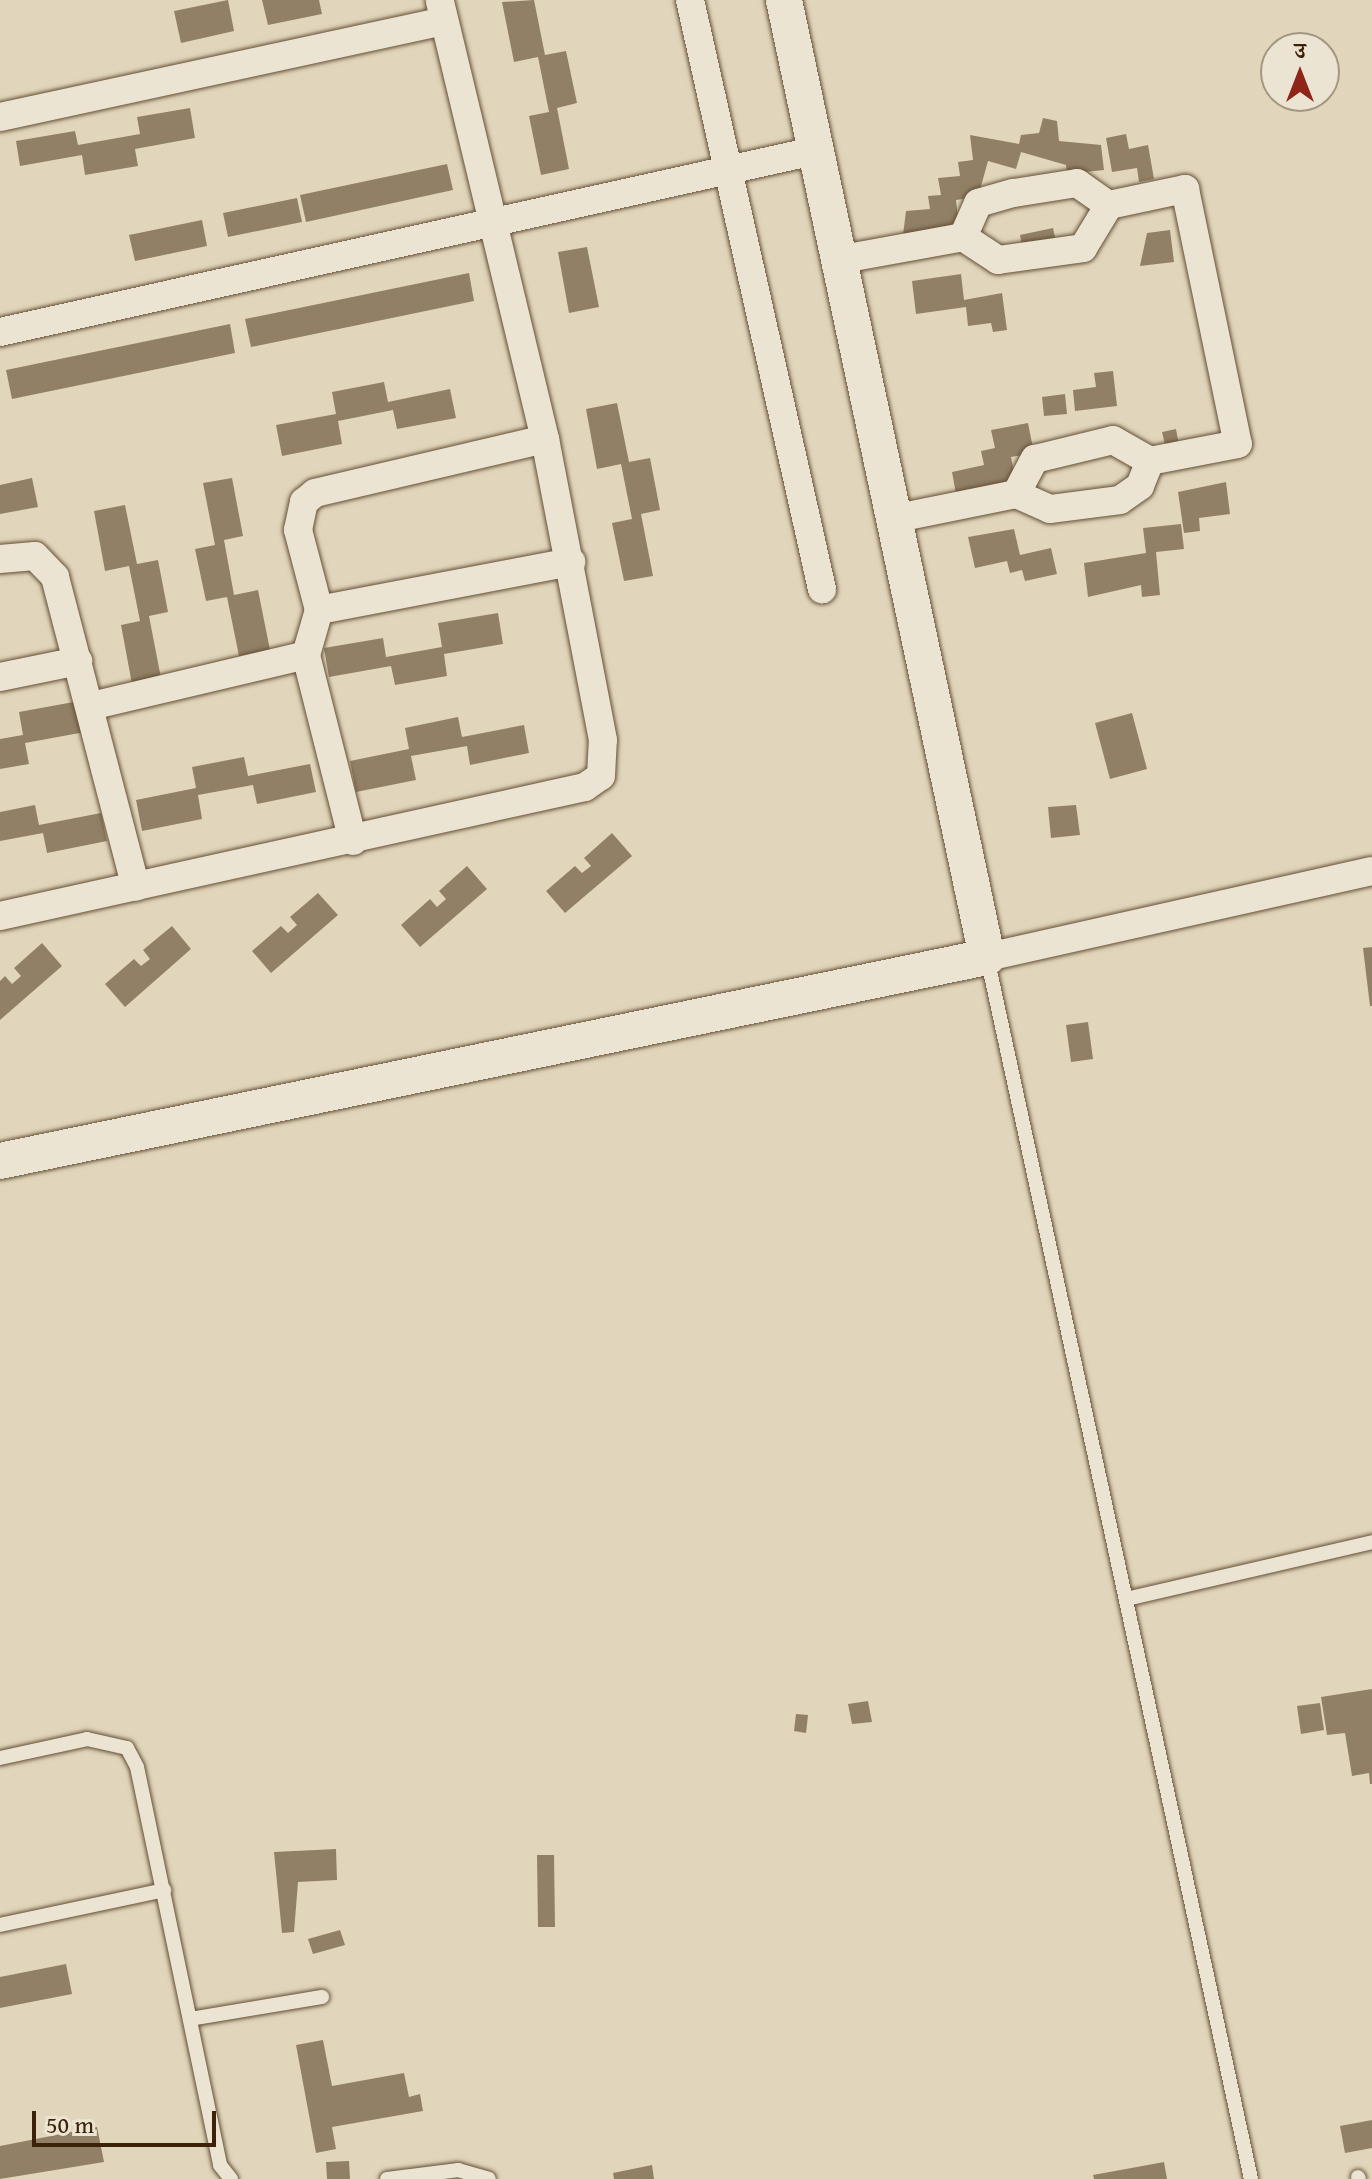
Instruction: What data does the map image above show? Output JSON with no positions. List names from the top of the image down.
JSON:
{
  "scale_bar": "50 m",
  "north": "top"
}
